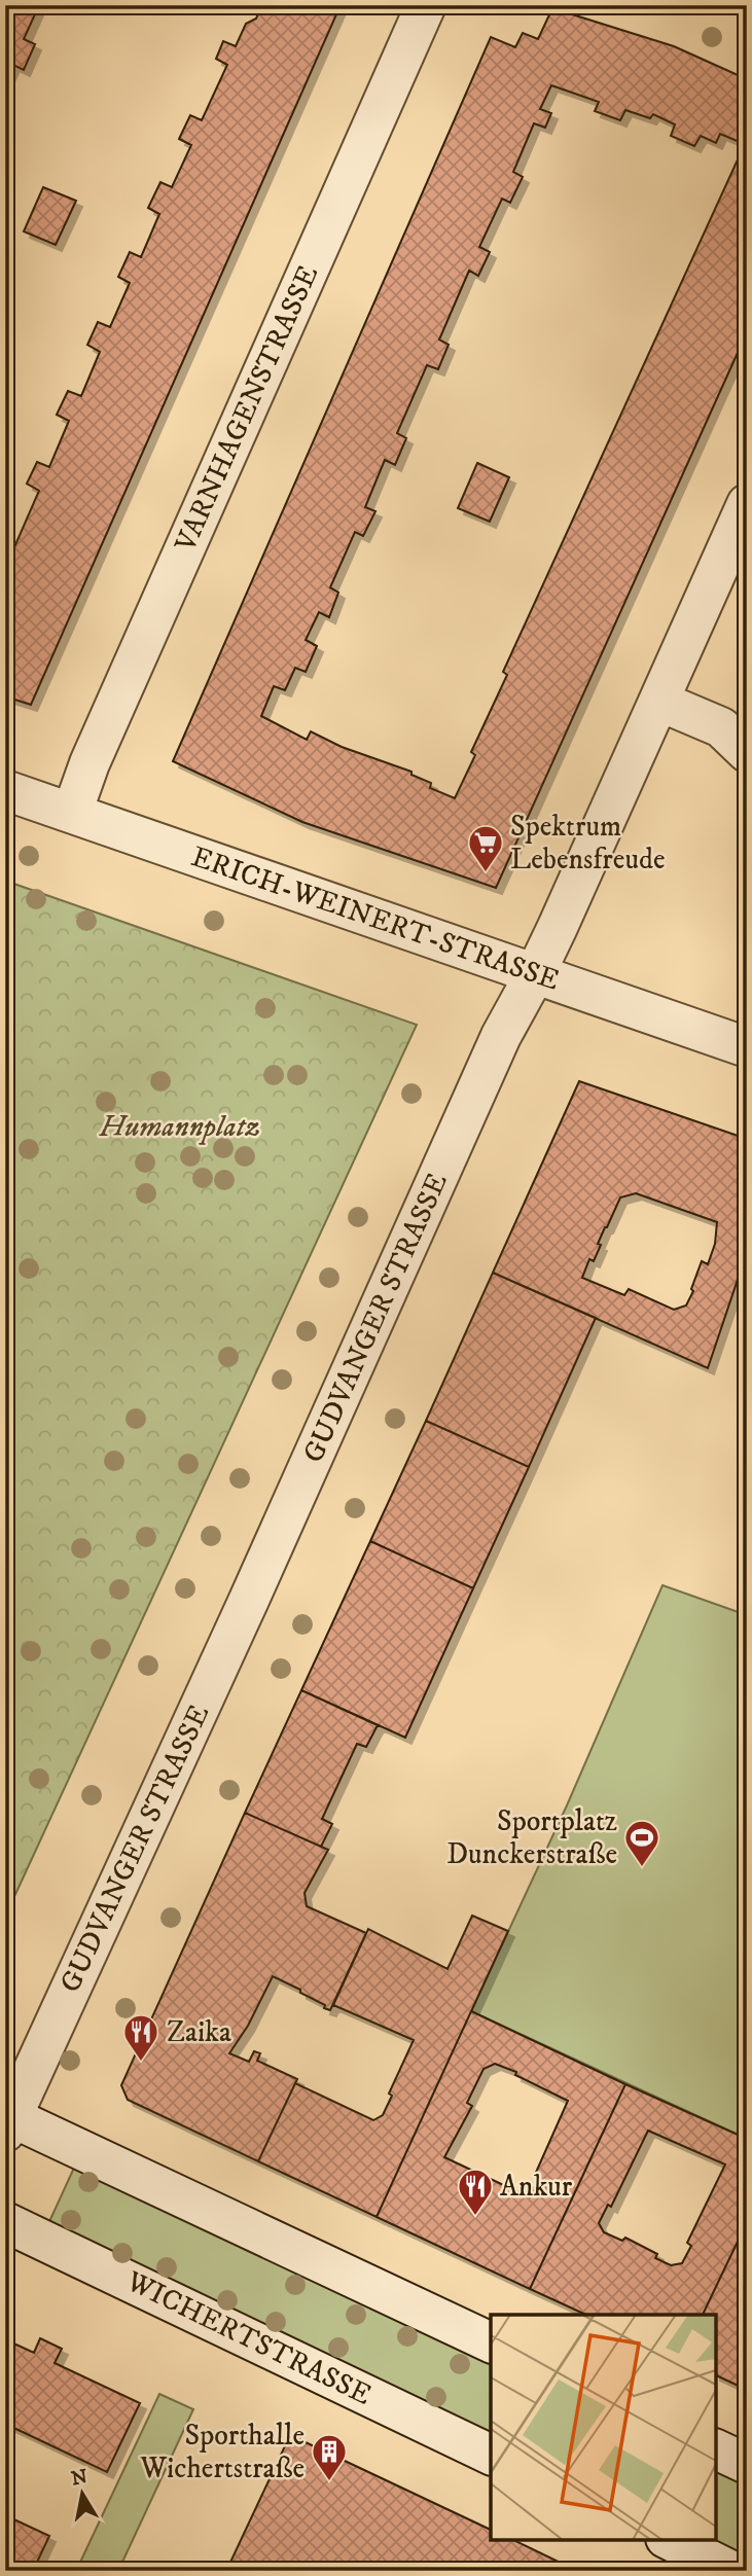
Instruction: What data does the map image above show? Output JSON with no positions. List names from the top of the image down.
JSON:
{
  "streets": {
    "street": [
      "VARNHAGENSTRASSE",
      "ERICH-WEINERT-STRASSE",
      "GUDVANGER STRASSE",
      "WICHERTSTRASSE"
    ]
  },
  "crossings": [
    ["VARNHAGENSTRASSE", "ERICH-WEINERT-STRASSE"],
    ["ERICH-WEINERT-STRASSE", "GUDVANGER STRASSE"]
  ],
  "parks": ["Humannplatz"],
  "places": {
    "supermarket": ["Spektrum Lebensfreude"],
    "sports": ["Sportplatz Dunckerstraße"],
    "restaurant": ["Zaika", "Ankur"],
    "building": ["Sporthalle Wichertstraße"]
  },
  "north": "top"
}
